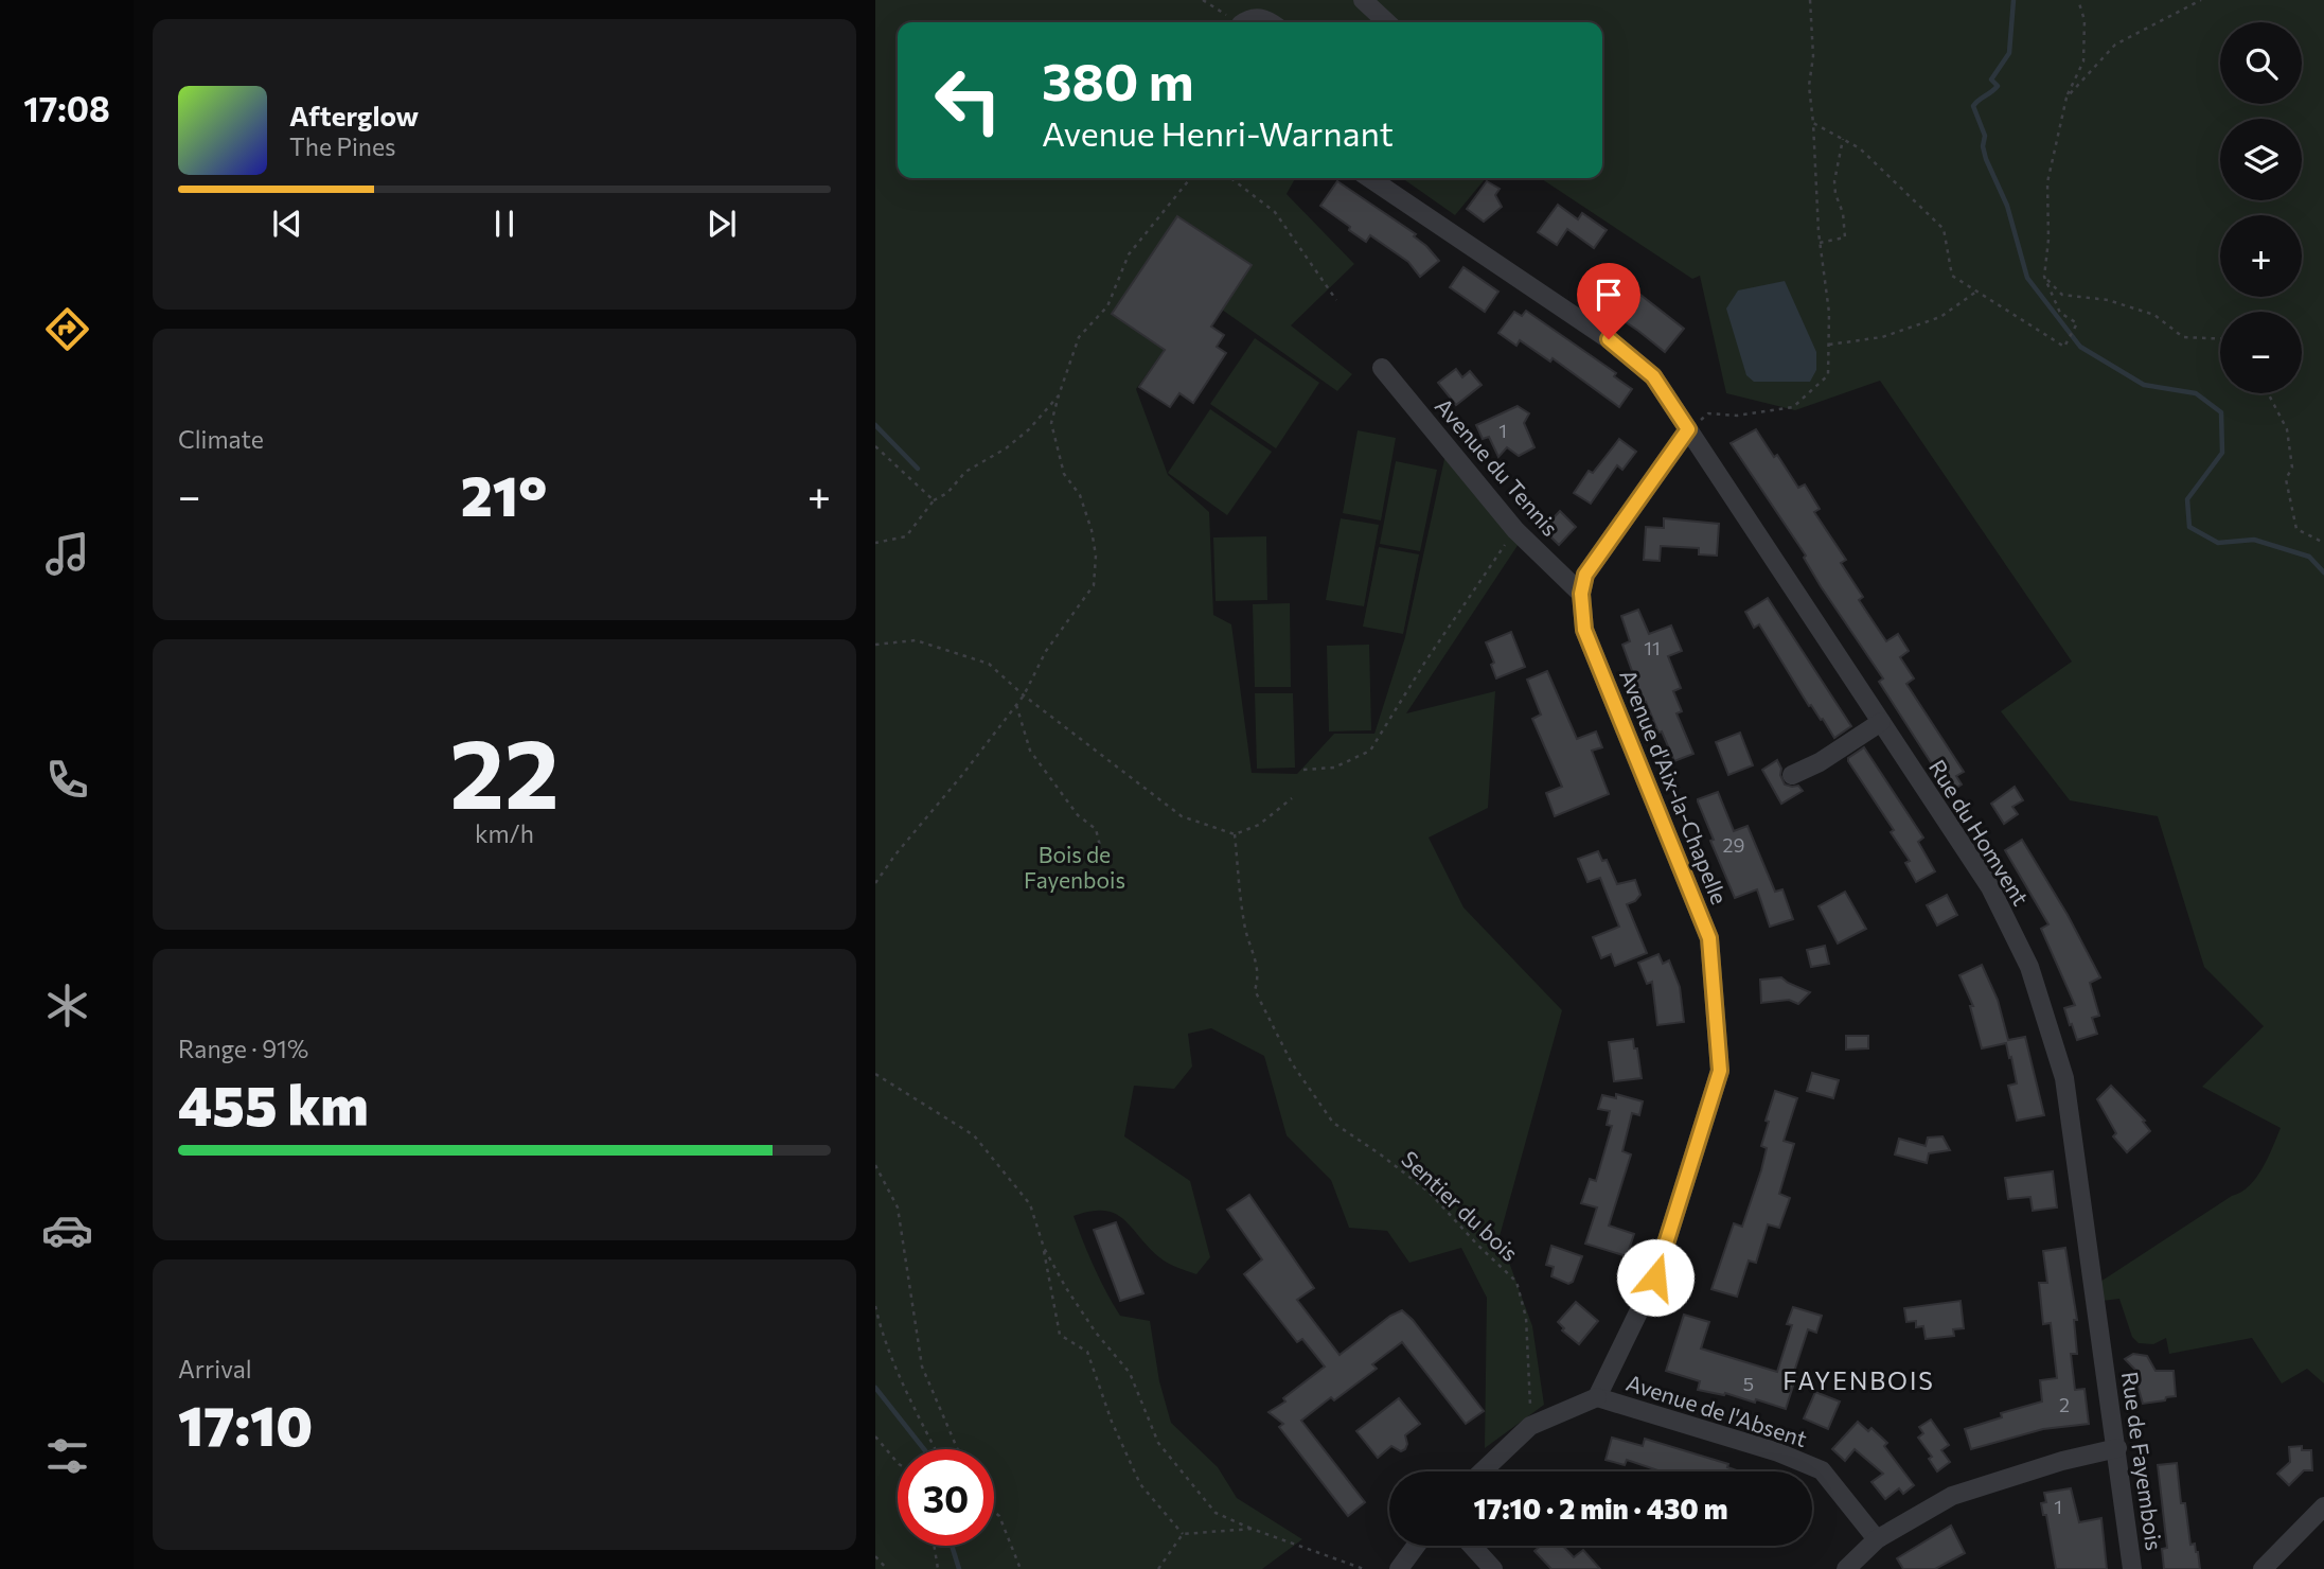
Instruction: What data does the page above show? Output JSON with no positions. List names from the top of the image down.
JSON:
{
  "streets": {
    "street": [
      "Avenue du Tennis",
      "Avenue d'Aix-la-Chapelle",
      "Rue du Homvent",
      "Avenue de l'Absent",
      "Rue de Fayembois"
    ],
    "path": ["Sentier du bois"]
  },
  "crossings": [
    ["Avenue du Tennis", "Avenue d'Aix-la-Chapelle"],
    ["Avenue d'Aix-la-Chapelle", "Rue du Homvent"],
    ["Avenue d'Aix-la-Chapelle", "Avenue de l'Absent"],
    ["Rue du Homvent", "Rue de Fayembois"]
  ],
  "districts": ["FAYENBOIS"],
  "parks": ["Bois de Fayenbois"],
  "house_numbers": [
    "1",
    "11",
    "29",
    "5",
    "2",
    "1"
  ],
  "page": {
    "tabs": "17:08",
    "map_buttons": ["+", "−"],
    "turn": ["380 m", "Avenue Henri-Warnant"],
    "song": ["Afterglow", "The Pines"],
    "tile": [
      "Climate",
      ["22", "km/h"],
      ["Range · 91%", "455 km"],
      ["Arrival", "17:10"]
    ],
    "heat": ["−", "21°", "+"],
    "limit": "30",
    "trip": "17:10 · 2 min · 430 m"
  }
}
